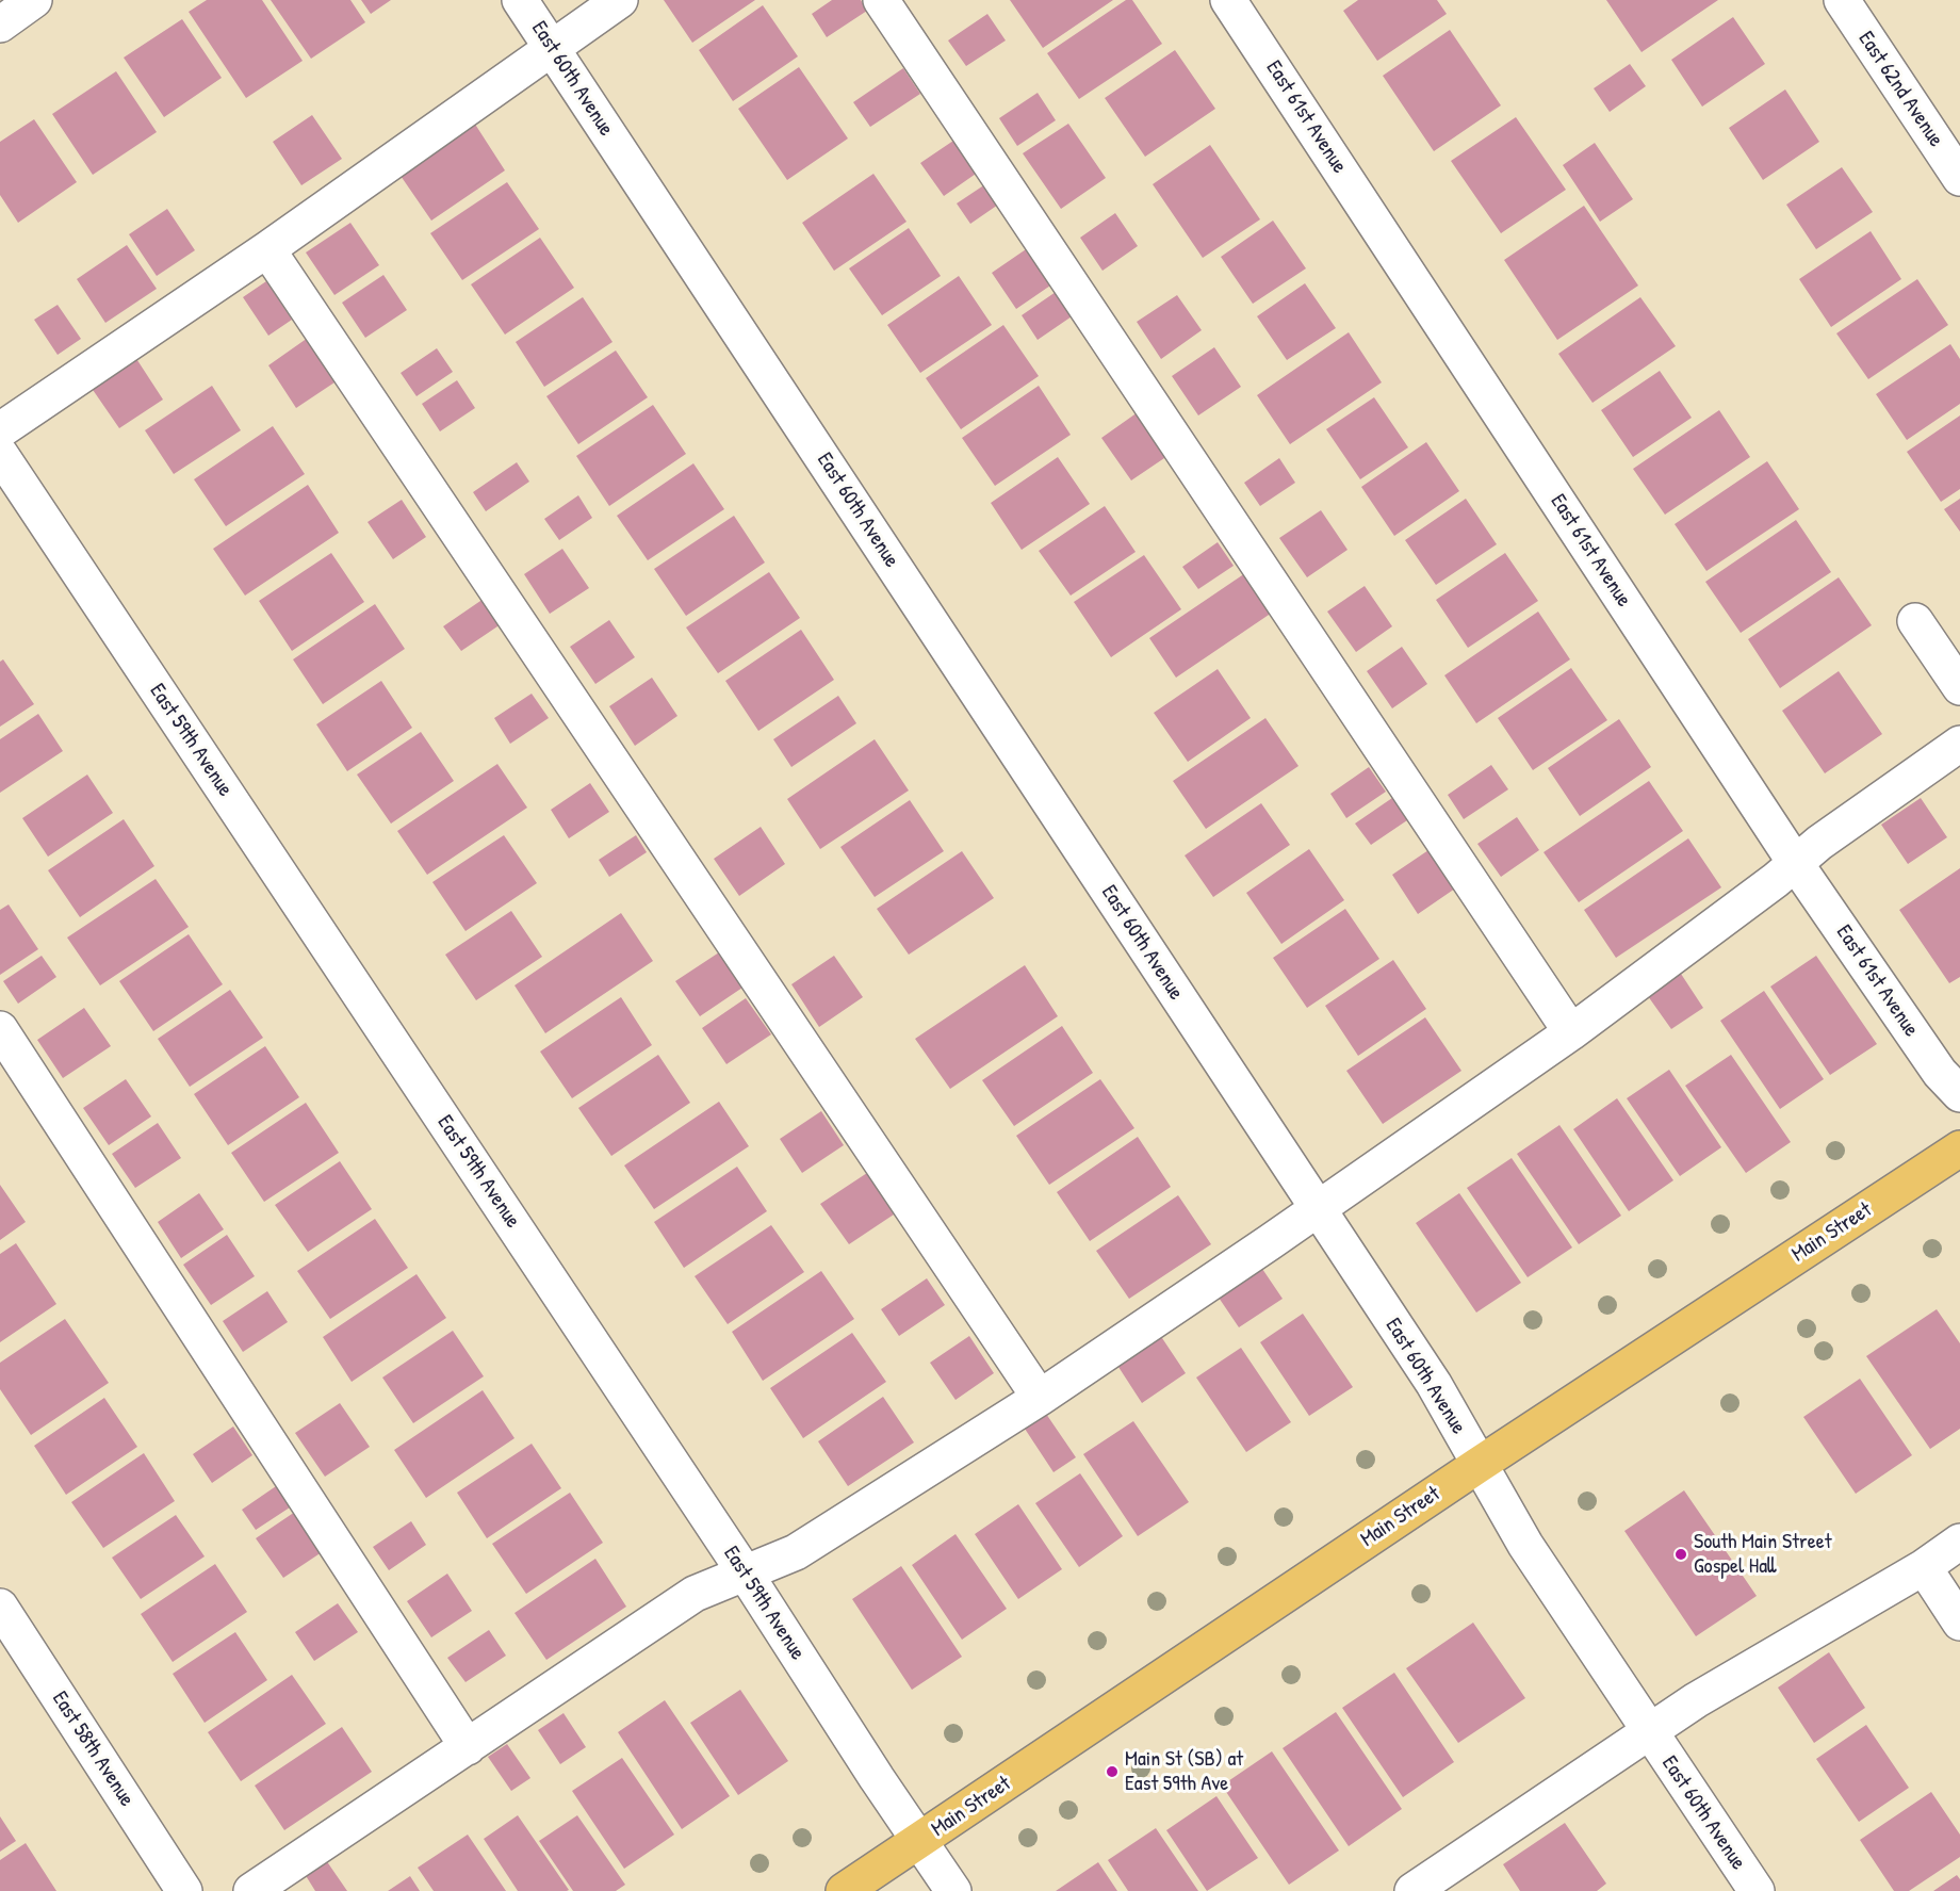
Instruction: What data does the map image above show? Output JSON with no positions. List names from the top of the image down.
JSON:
{
  "streets": {
    "main road": ["Main Street"],
    "street": [
      "East 60th Avenue",
      "East 62nd Avenue",
      "East 61st Avenue",
      "East 59th Avenue",
      "East 58th Avenue"
    ]
  },
  "crossings": [
    ["East 60th Avenue", "Main Street"],
    ["East 59th Avenue", "Main Street"]
  ],
  "places": ["South Main Street Gospel Hall", "Main St (SB) at East 59th Ave"]
}
